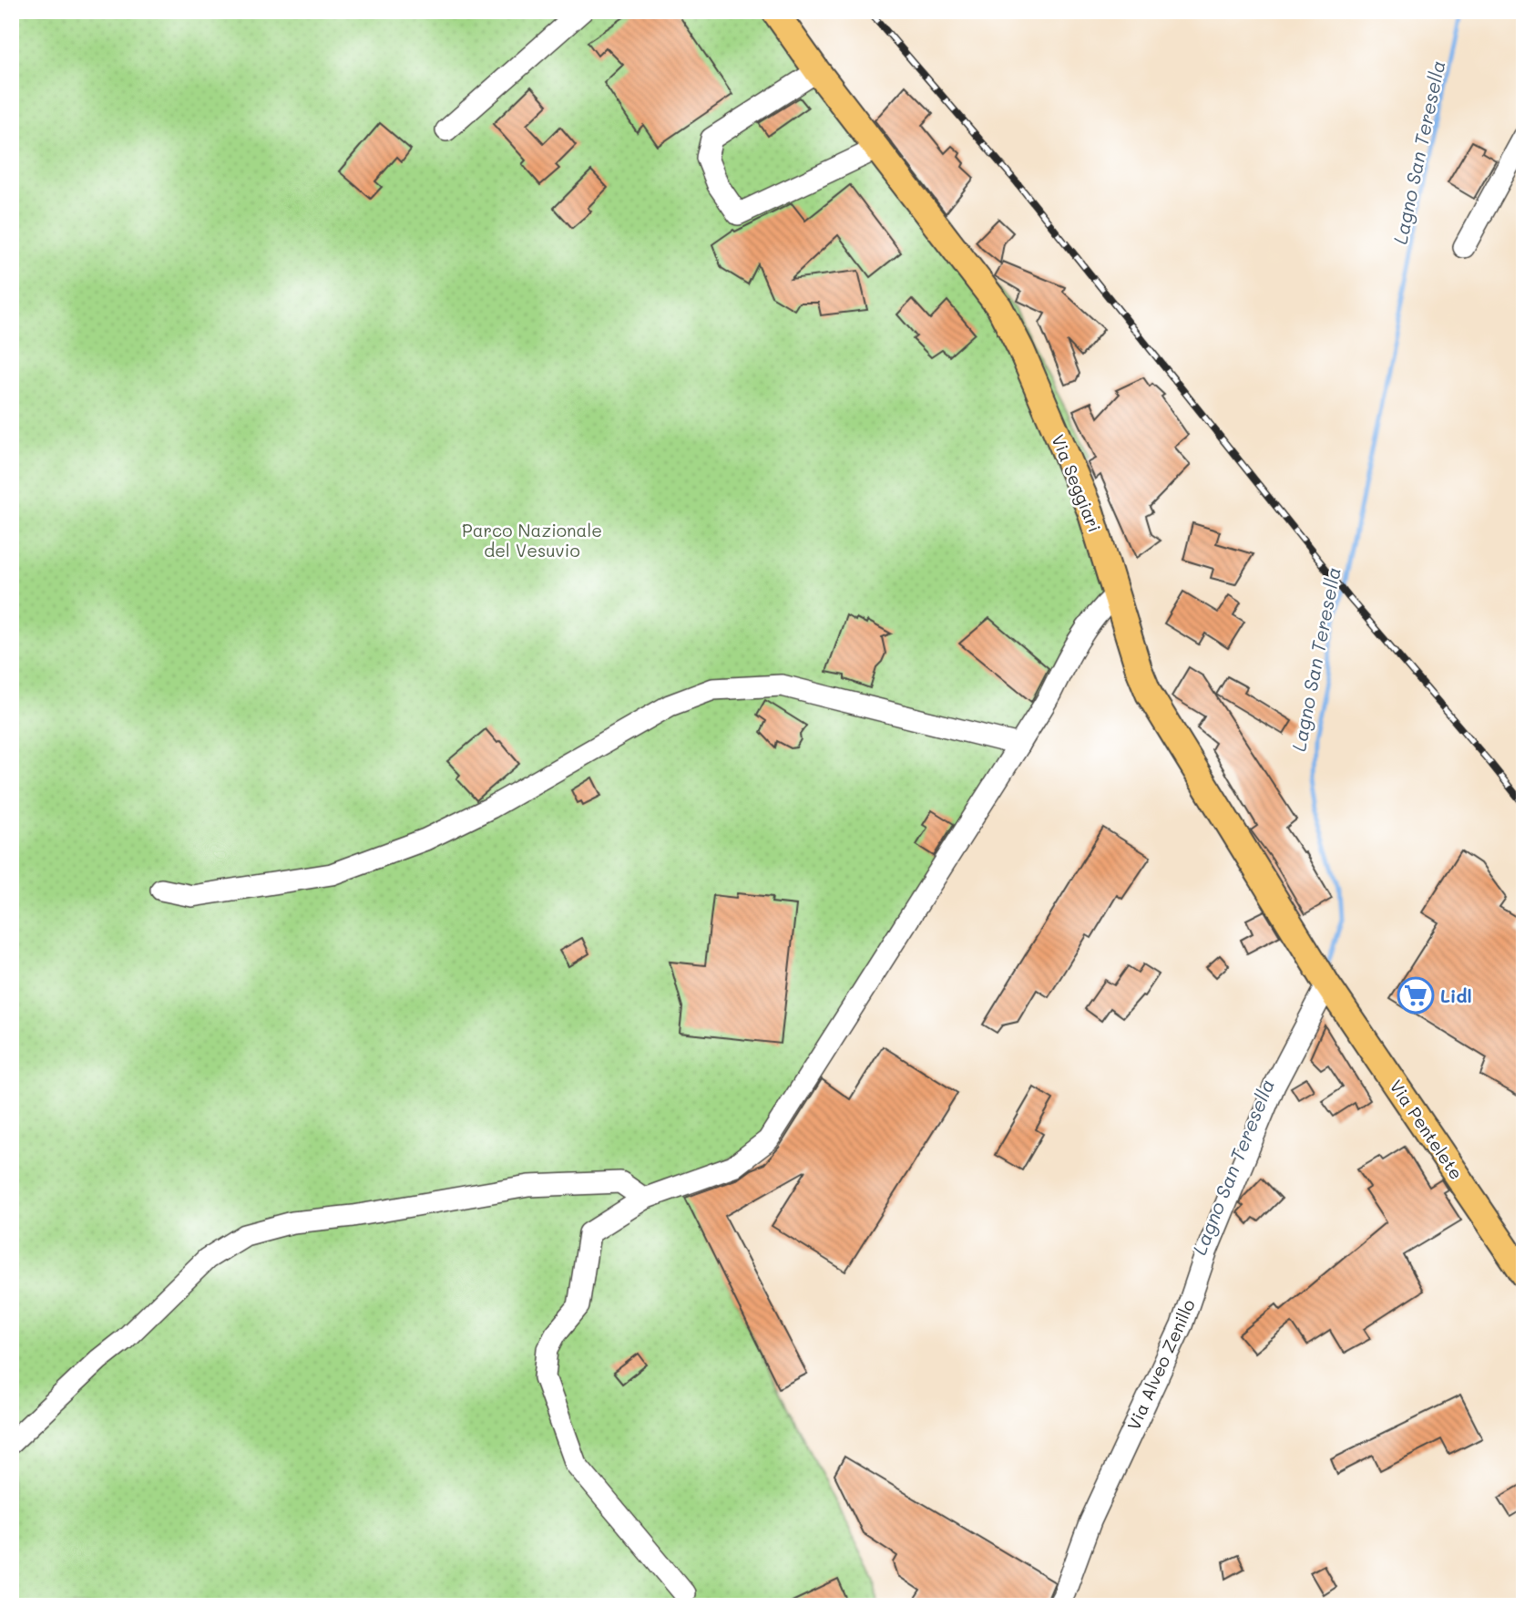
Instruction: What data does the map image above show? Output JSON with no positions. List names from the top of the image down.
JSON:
{
  "streets": {
    "main road": ["Via Seggiari", "Via Pentelete"],
    "street": ["Via Alveo Zenillo"]
  },
  "crossings": [
    ["Via Seggiari", "Via Pentelete"],
    ["Via Seggiari", "Via Alveo Zenillo"],
    ["Via Pentelete", "Via Alveo Zenillo"]
  ],
  "water": ["Lagno San Teresella"],
  "parks": ["Parco Nazionale del Vesuvio"],
  "places": {
    "supermarket": ["Lidl"]
  }
}
